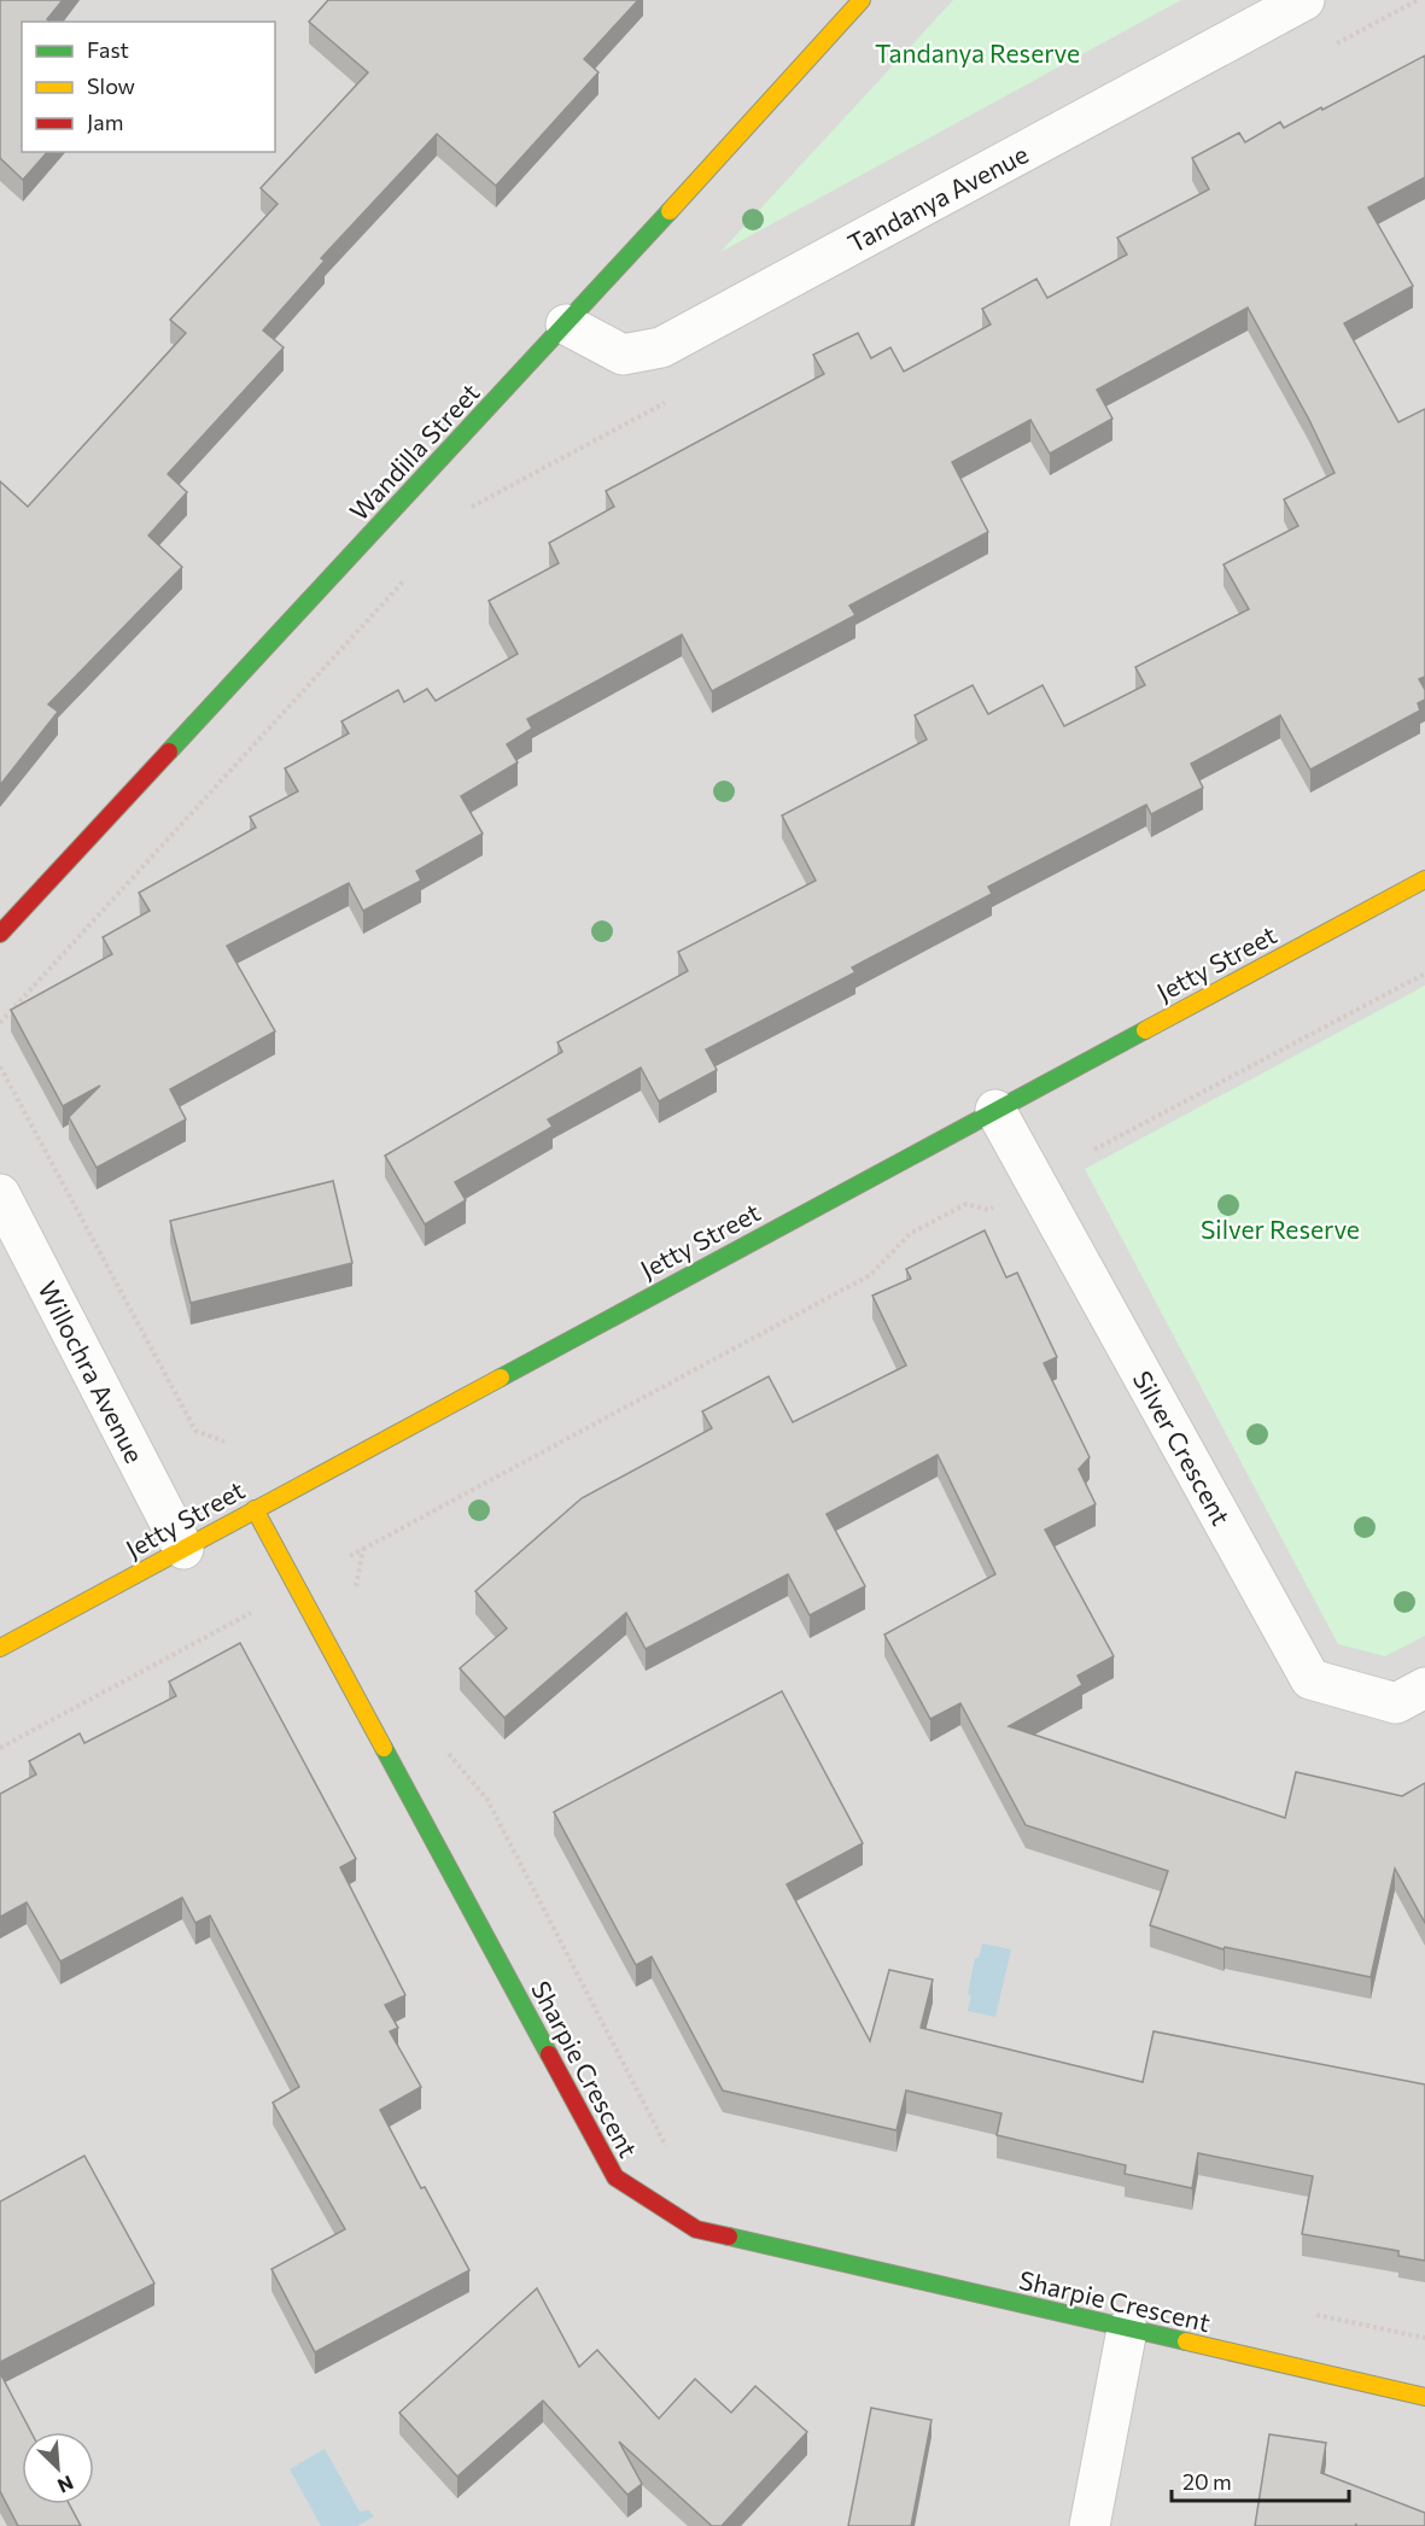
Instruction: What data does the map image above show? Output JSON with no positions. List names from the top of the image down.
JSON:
{
  "streets": {
    "street": [
      "Tandanya Avenue",
      "Wandilla Street",
      "Jetty Street",
      "Willochra Avenue",
      "Silver Crescent",
      "Sharpie Crescent"
    ]
  },
  "crossings": [
    ["Tandanya Avenue", "Wandilla Street"],
    ["Jetty Street", "Willochra Avenue"],
    ["Jetty Street", "Silver Crescent"],
    ["Jetty Street", "Sharpie Crescent"]
  ],
  "parks": ["Tandanya Reserve", "Silver Reserve"],
  "legend": ["Fast", "Slow", "Jam"],
  "scale_bar": "20 m",
  "north": "bottom right"
}
